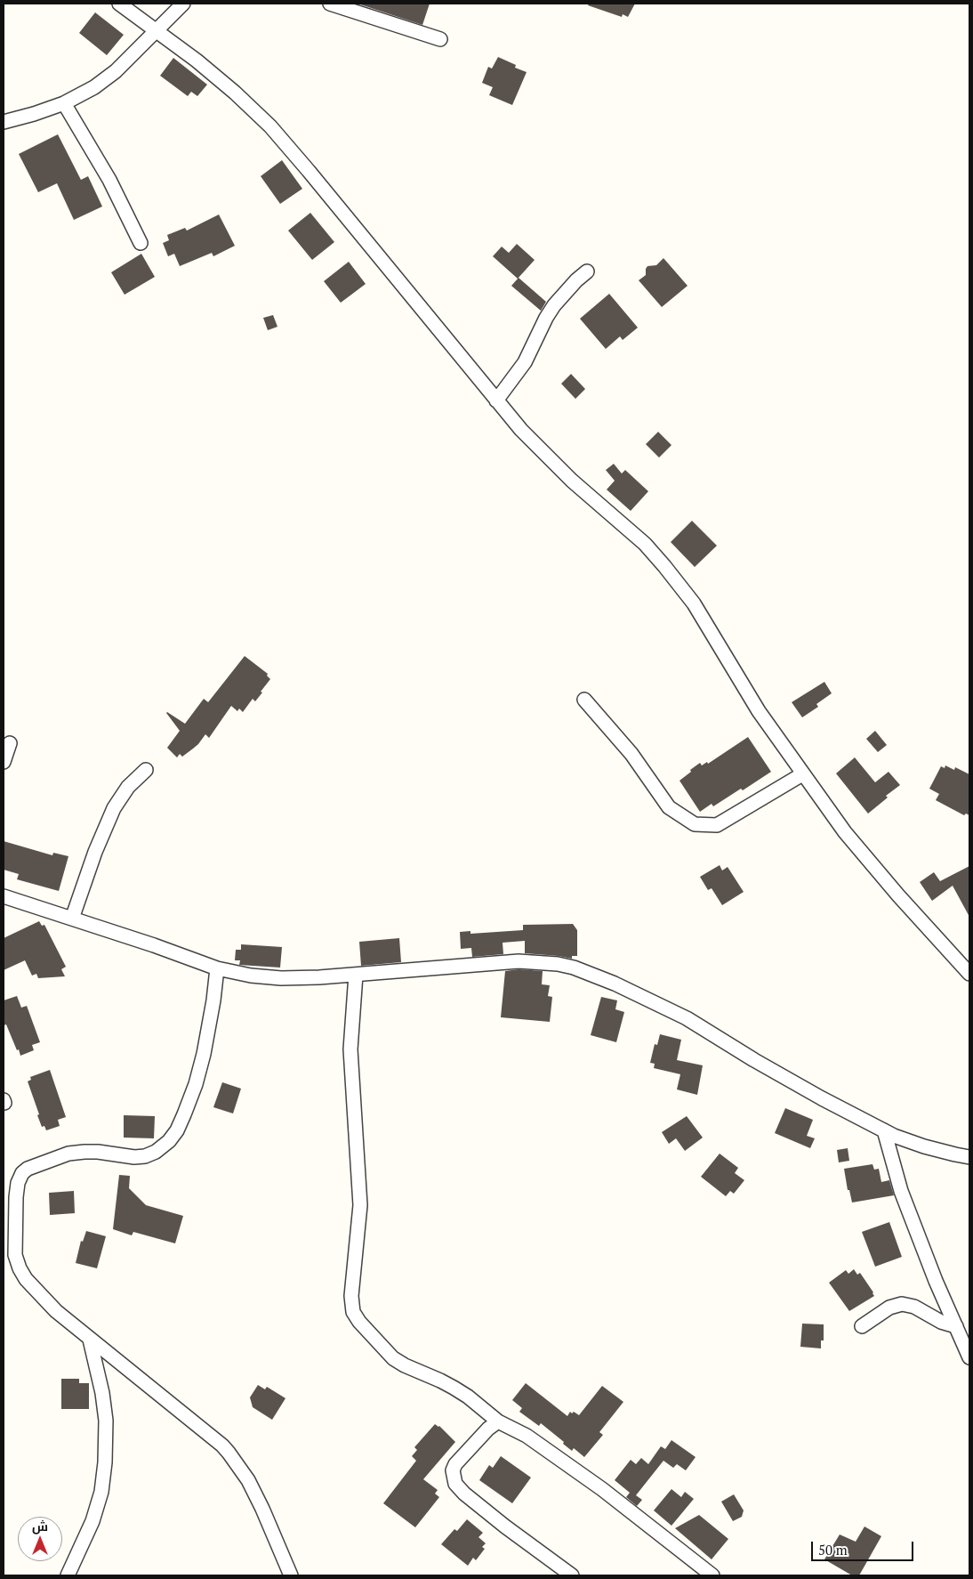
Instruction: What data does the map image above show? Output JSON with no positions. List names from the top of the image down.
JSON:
{
  "scale_bar": "50 m",
  "north": "top"
}
